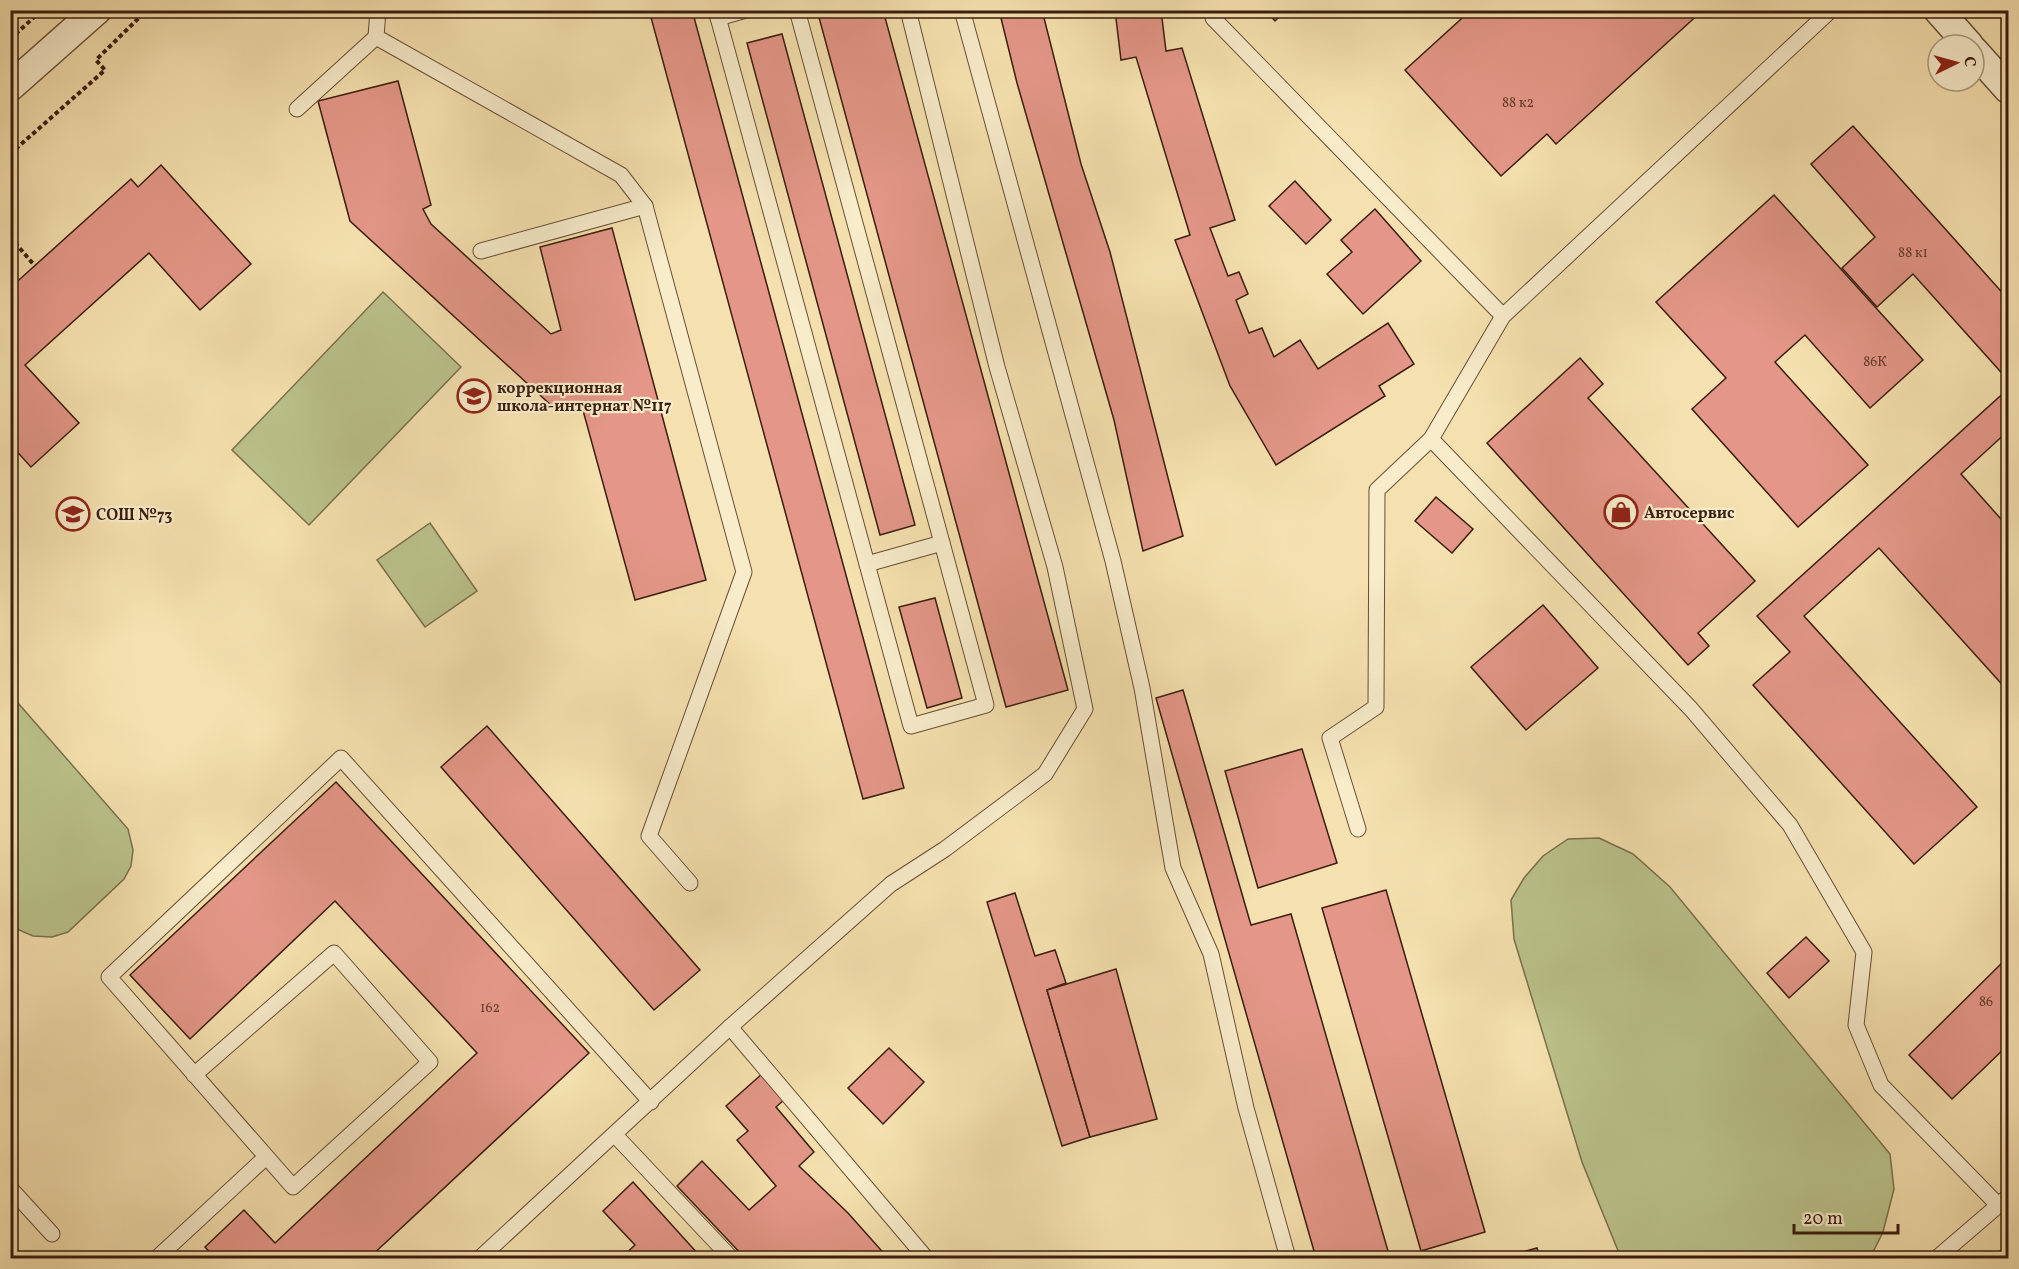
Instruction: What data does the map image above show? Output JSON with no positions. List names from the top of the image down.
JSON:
{
  "places": {
    "school or university": ["коррекционная школа-интернат №117", "СОШ №73"],
    "shop": ["Автосервис"]
  },
  "house_numbers": [
    "88 к2",
    "88 к1",
    "86К",
    "86",
    "162"
  ],
  "scale_bar": "20 m",
  "north": "right"
}
